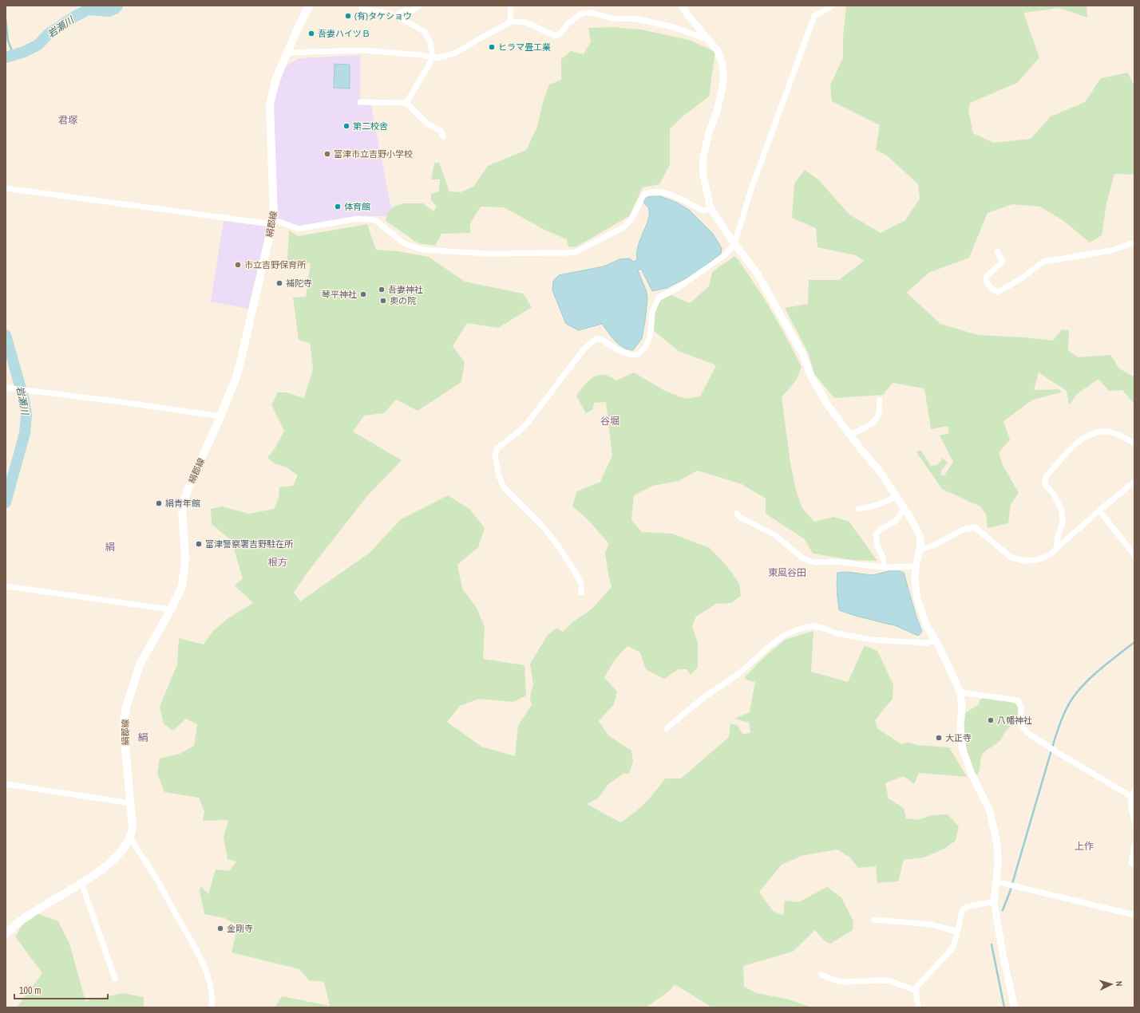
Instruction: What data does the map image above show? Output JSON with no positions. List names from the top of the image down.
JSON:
{
  "streets": {
    "main road": ["絹郡線"]
  },
  "districts": [
    "君塚",
    "谷堀",
    "絹",
    "根方",
    "東風谷田",
    "絹",
    "上作"
  ],
  "water": ["岩瀬川"],
  "places": [
    "(有)タケショウ",
    "吾妻ハイツＢ",
    "ヒラマ畳工業",
    "第二校舎",
    "富津市立吉野小学校",
    "体育館",
    "市立吉野保育所",
    "補陀寺",
    "吾妻神社",
    "琴平神社",
    "奥の院",
    "絹青年館",
    "富津警察署吉野駐在所",
    "八幡神社",
    "大正寺",
    "金剛寺"
  ],
  "scale_bar": "100 m",
  "north": "right"
}
